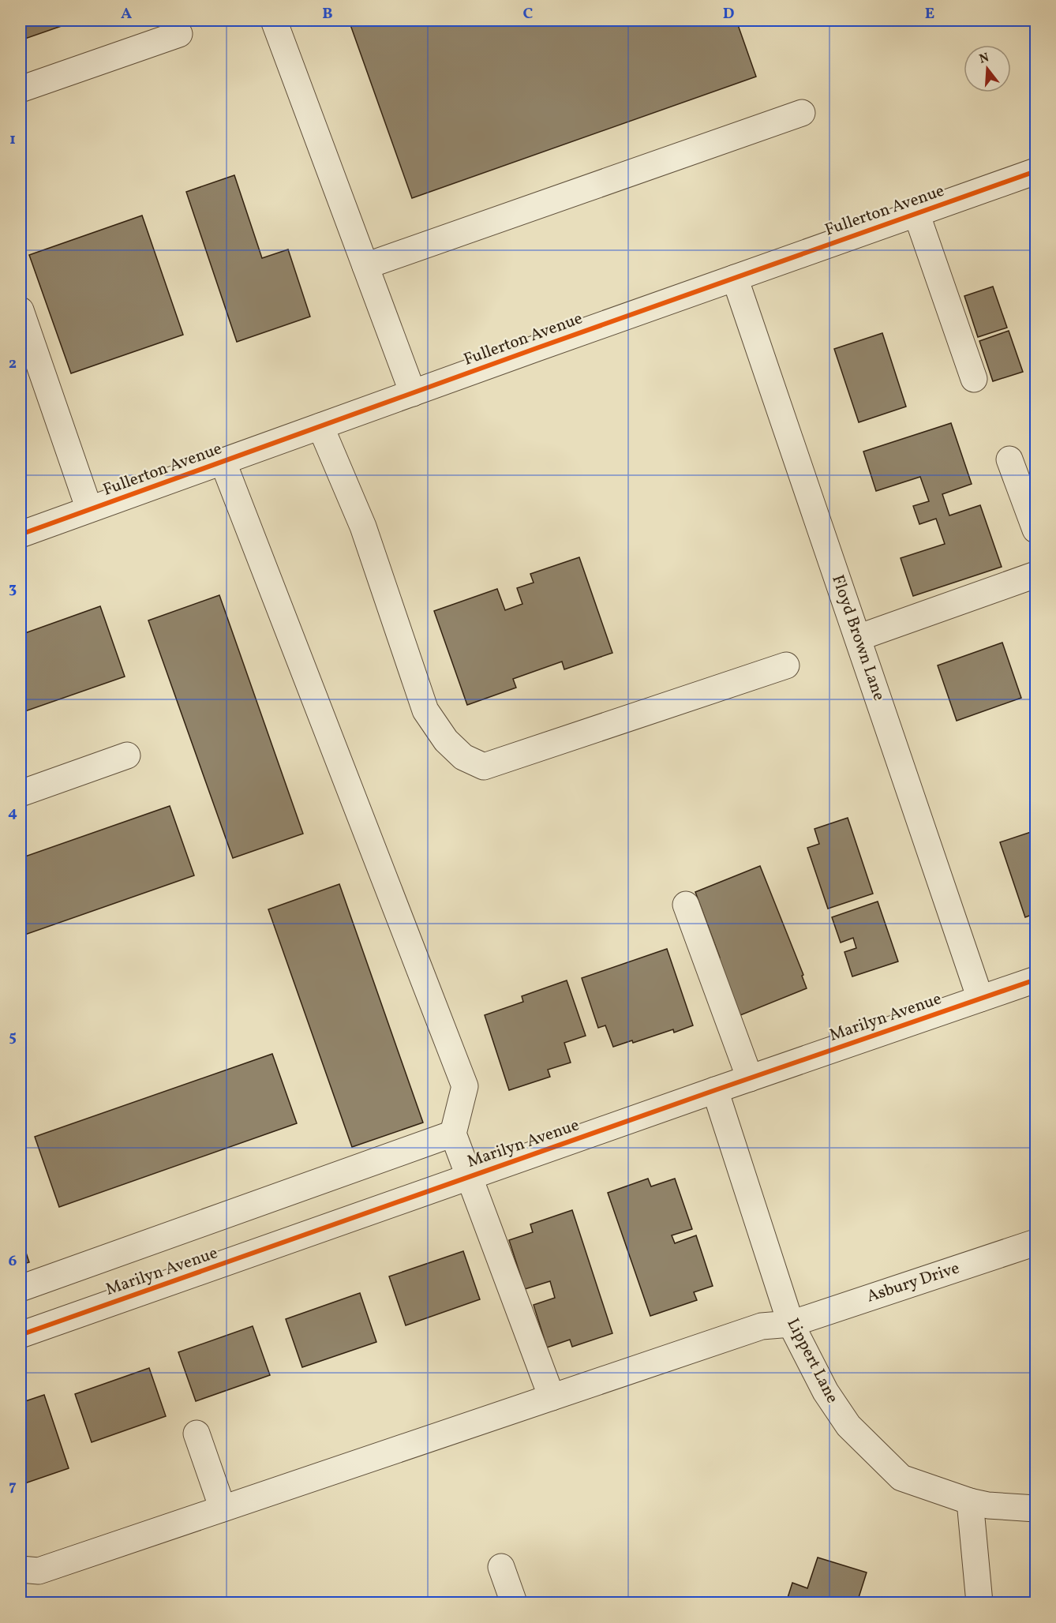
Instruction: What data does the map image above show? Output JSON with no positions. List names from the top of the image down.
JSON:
{
  "streets": {
    "street": [
      "Fullerton Avenue",
      "Floyd Brown Lane",
      "Marilyn Avenue",
      "Asbury Drive",
      "Lippert Lane"
    ]
  },
  "crossings": [
    ["Fullerton Avenue", "Floyd Brown Lane"],
    ["Floyd Brown Lane", "Marilyn Avenue"],
    ["Marilyn Avenue", "Lippert Lane"],
    ["Asbury Drive", "Lippert Lane"]
  ],
  "north": "top",
  "grid": {
    "columns": [
      "A",
      "B",
      "C",
      "D",
      "E"
    ],
    "rows": [
      "1",
      "2",
      "3",
      "4",
      "5",
      "6",
      "7"
    ]
  }
}
